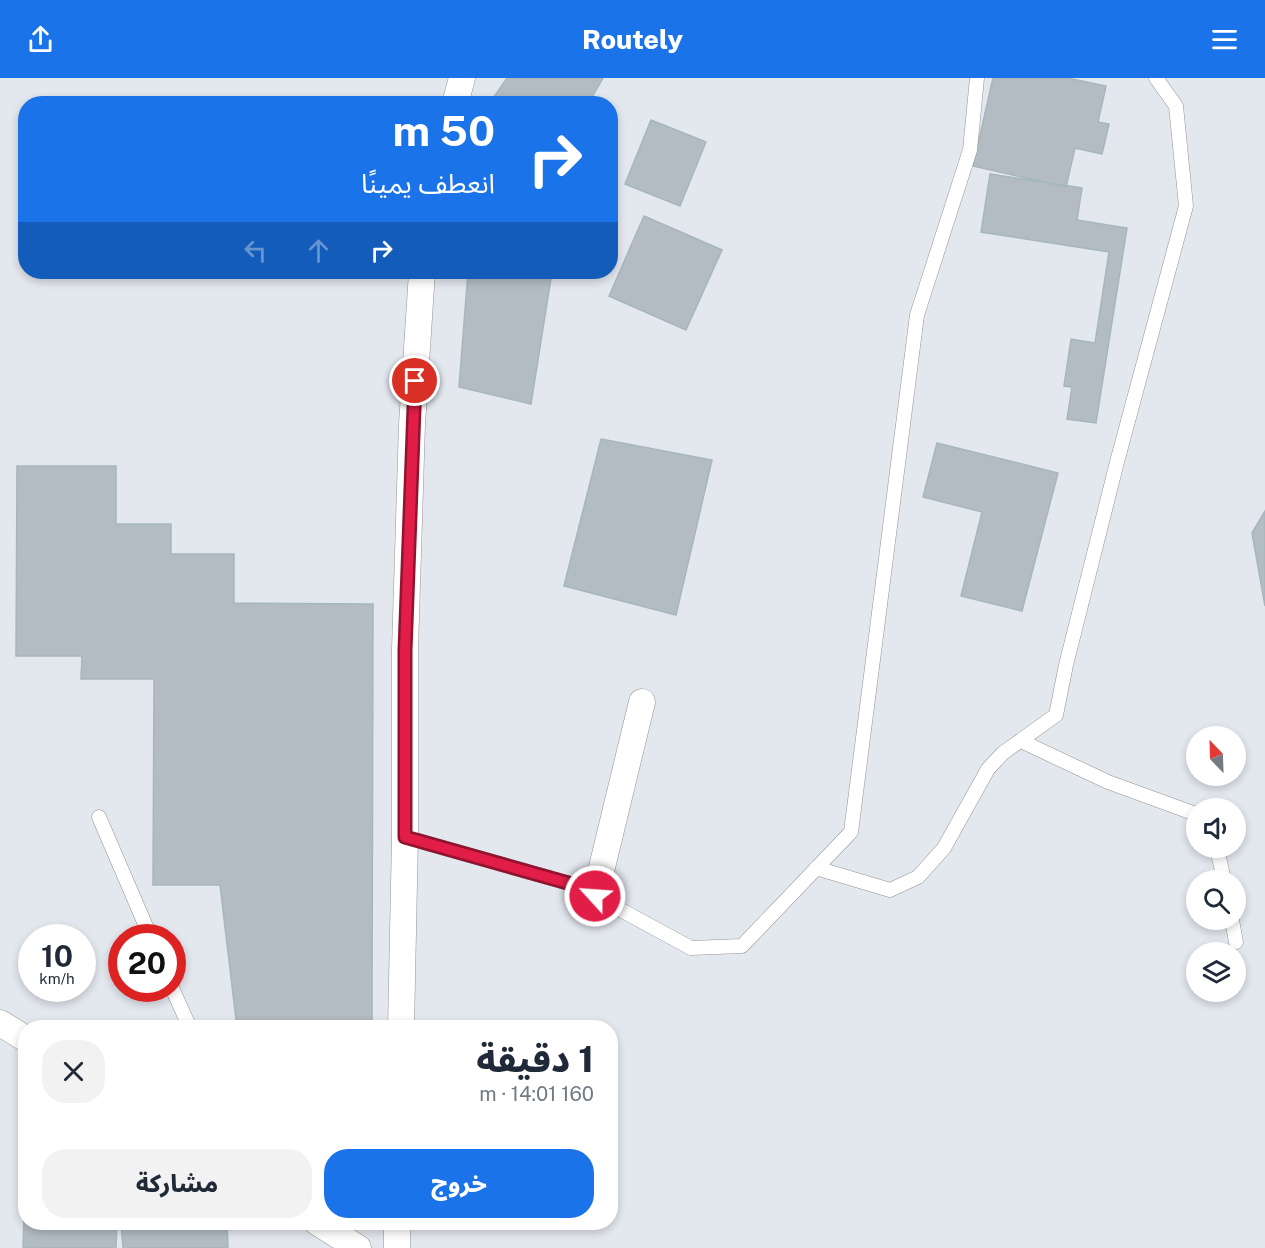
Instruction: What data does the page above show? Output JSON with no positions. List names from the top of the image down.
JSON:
{
  "north": "top left",
  "page": {
    "header": "Routely",
    "turn": ["50 m", "انعطف يمينًا"],
    "speed": "10 km/h",
    "limit": "20",
    "heading": ["1 دقيقة", "160 m · 14:01"],
    "buttons": ["خروج", "مشاركة"]
  }
}
